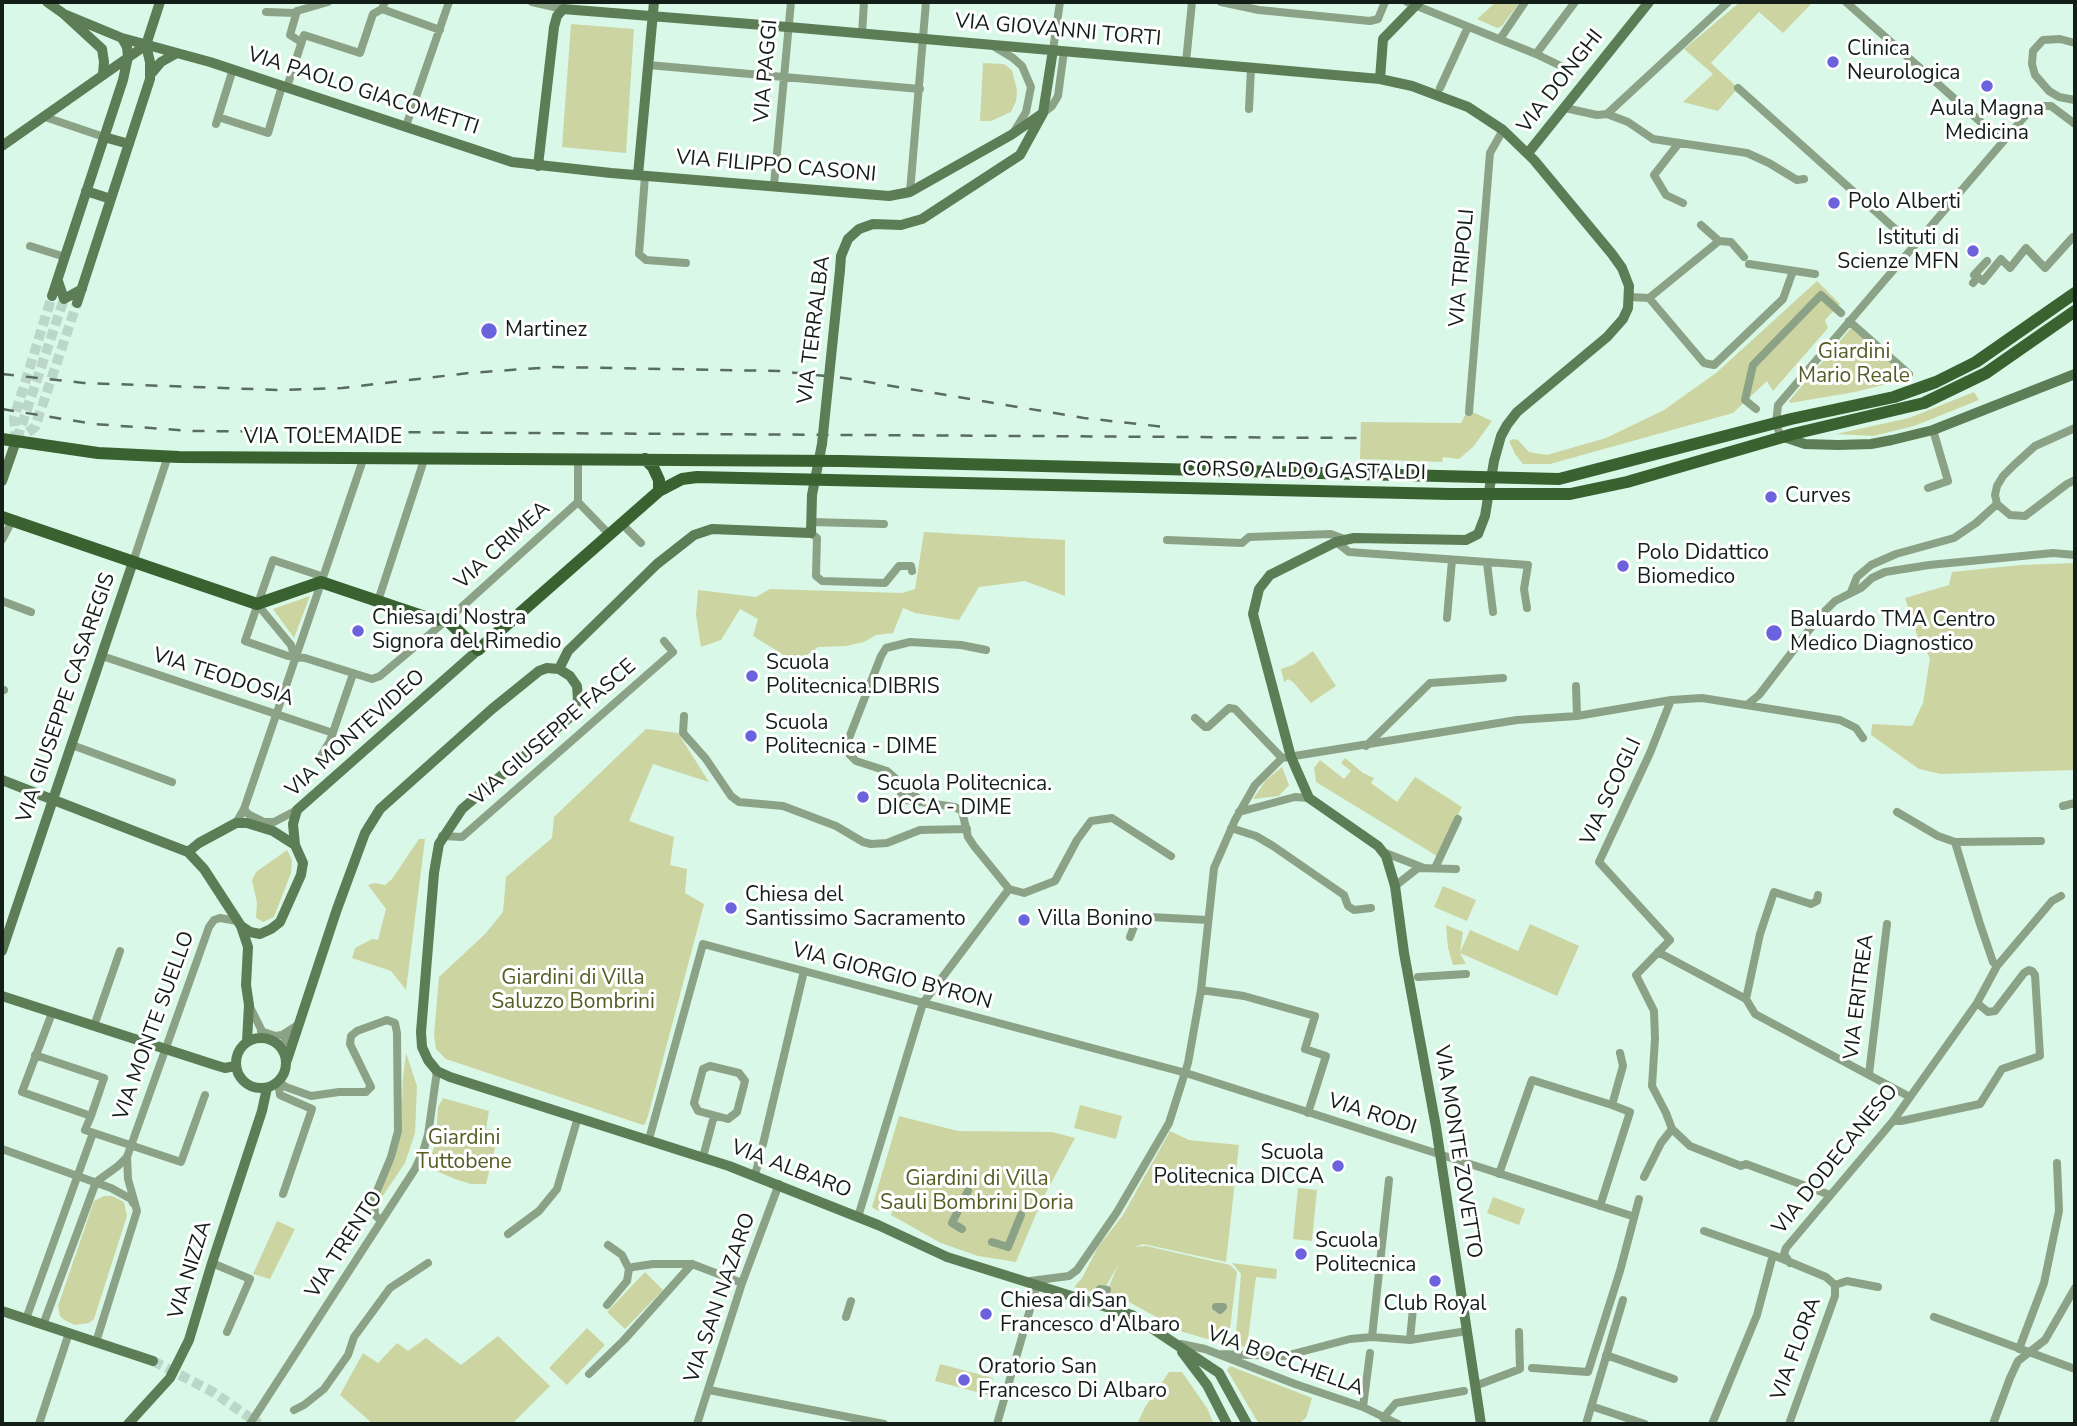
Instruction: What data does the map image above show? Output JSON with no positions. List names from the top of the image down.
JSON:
{
  "streets": {
    "main road": ["VIA TOLEMAIDE", "CORSO ALDO GASTALDI", "VIA MONTEVIDEO"],
    "street": [
      "VIA GIOVANNI TORTI",
      "VIA PAGGI",
      "VIA DONGHI",
      "VIA PAOLO GIACOMETTI",
      "VIA FILIPPO CASONI",
      "VIA TRIPOLI",
      "VIA TERRALBA",
      "VIA CRIMEA",
      "VIA TEODOSIA",
      "VIA GIUSEPPE CASAREGIS",
      "VIA GIUSEPPE FASCE",
      "VIA SCOGLI",
      "VIA GIORGIO BYRON",
      "VIA ERITREA",
      "VIA MONTE SUELLO",
      "VIA RODI",
      "VIA MONTE ZOVETTO",
      "VIA DODECANESO",
      "VIA ALBARO",
      "VIA TRENTO",
      "VIA NIZZA",
      "VIA SAN NAZARO",
      "VIA FLORA",
      "VIA BOCCHELLA"
    ]
  },
  "crossings": [
    ["VIA GIOVANNI TORTI", "VIA PAGGI"],
    ["VIA GIOVANNI TORTI", "VIA DONGHI"],
    ["VIA GIOVANNI TORTI", "VIA TRIPOLI"],
    ["VIA PAGGI", "VIA FILIPPO CASONI"],
    ["VIA PAOLO GIACOMETTI", "VIA FILIPPO CASONI"],
    ["VIA TERRALBA", "CORSO ALDO GASTALDI"],
    ["VIA TOLEMAIDE", "CORSO ALDO GASTALDI"],
    ["VIA TOLEMAIDE", "VIA CRIMEA"],
    ["VIA TOLEMAIDE", "VIA GIUSEPPE CASAREGIS"],
    ["CORSO ALDO GASTALDI", "VIA MONTEVIDEO"],
    ["VIA TEODOSIA", "VIA GIUSEPPE CASAREGIS"],
    ["VIA MONTEVIDEO", "VIA MONTE SUELLO"],
    ["VIA GIORGIO BYRON", "VIA RODI"],
    ["VIA GIORGIO BYRON", "VIA ALBARO"],
    ["VIA RODI", "VIA MONTE ZOVETTO"],
    ["VIA DODECANESO", "VIA FLORA"],
    ["VIA ALBARO", "VIA TRENTO"],
    ["VIA ALBARO", "VIA SAN NAZARO"],
    ["VIA ALBARO", "VIA BOCCHELLA"]
  ],
  "parks": [
    "Giardini Mario Reale",
    "Giardini di Villa Saluzzo Bombrini",
    "Giardini Tuttobene",
    "Giardini di Villa Sauli Bombrini Doria"
  ],
  "places": [
    "Clinica Neurologica",
    "Aula Magna Medicina",
    "Polo Alberti",
    "Istituti di Scienze MFN",
    "Martinez",
    "Curves",
    "Polo Didattico Biomedico",
    "Chiesa di Nostra Signora del Rimedio",
    "Baluardo TMA Centro Medico Diagnostico",
    "Scuola Politecnica.DIBRIS",
    "Scuola Politecnica - DIME",
    "Scuola Politecnica. DICCA - DIME",
    "Chiesa del Santissimo Sacramento",
    "Villa Bonino",
    "Scuola Politecnica DICCA",
    "Scuola Politecnica",
    "Club Royal",
    "Chiesa di San Francesco d'Albaro",
    "Oratorio San Francesco Di Albaro"
  ]
}
